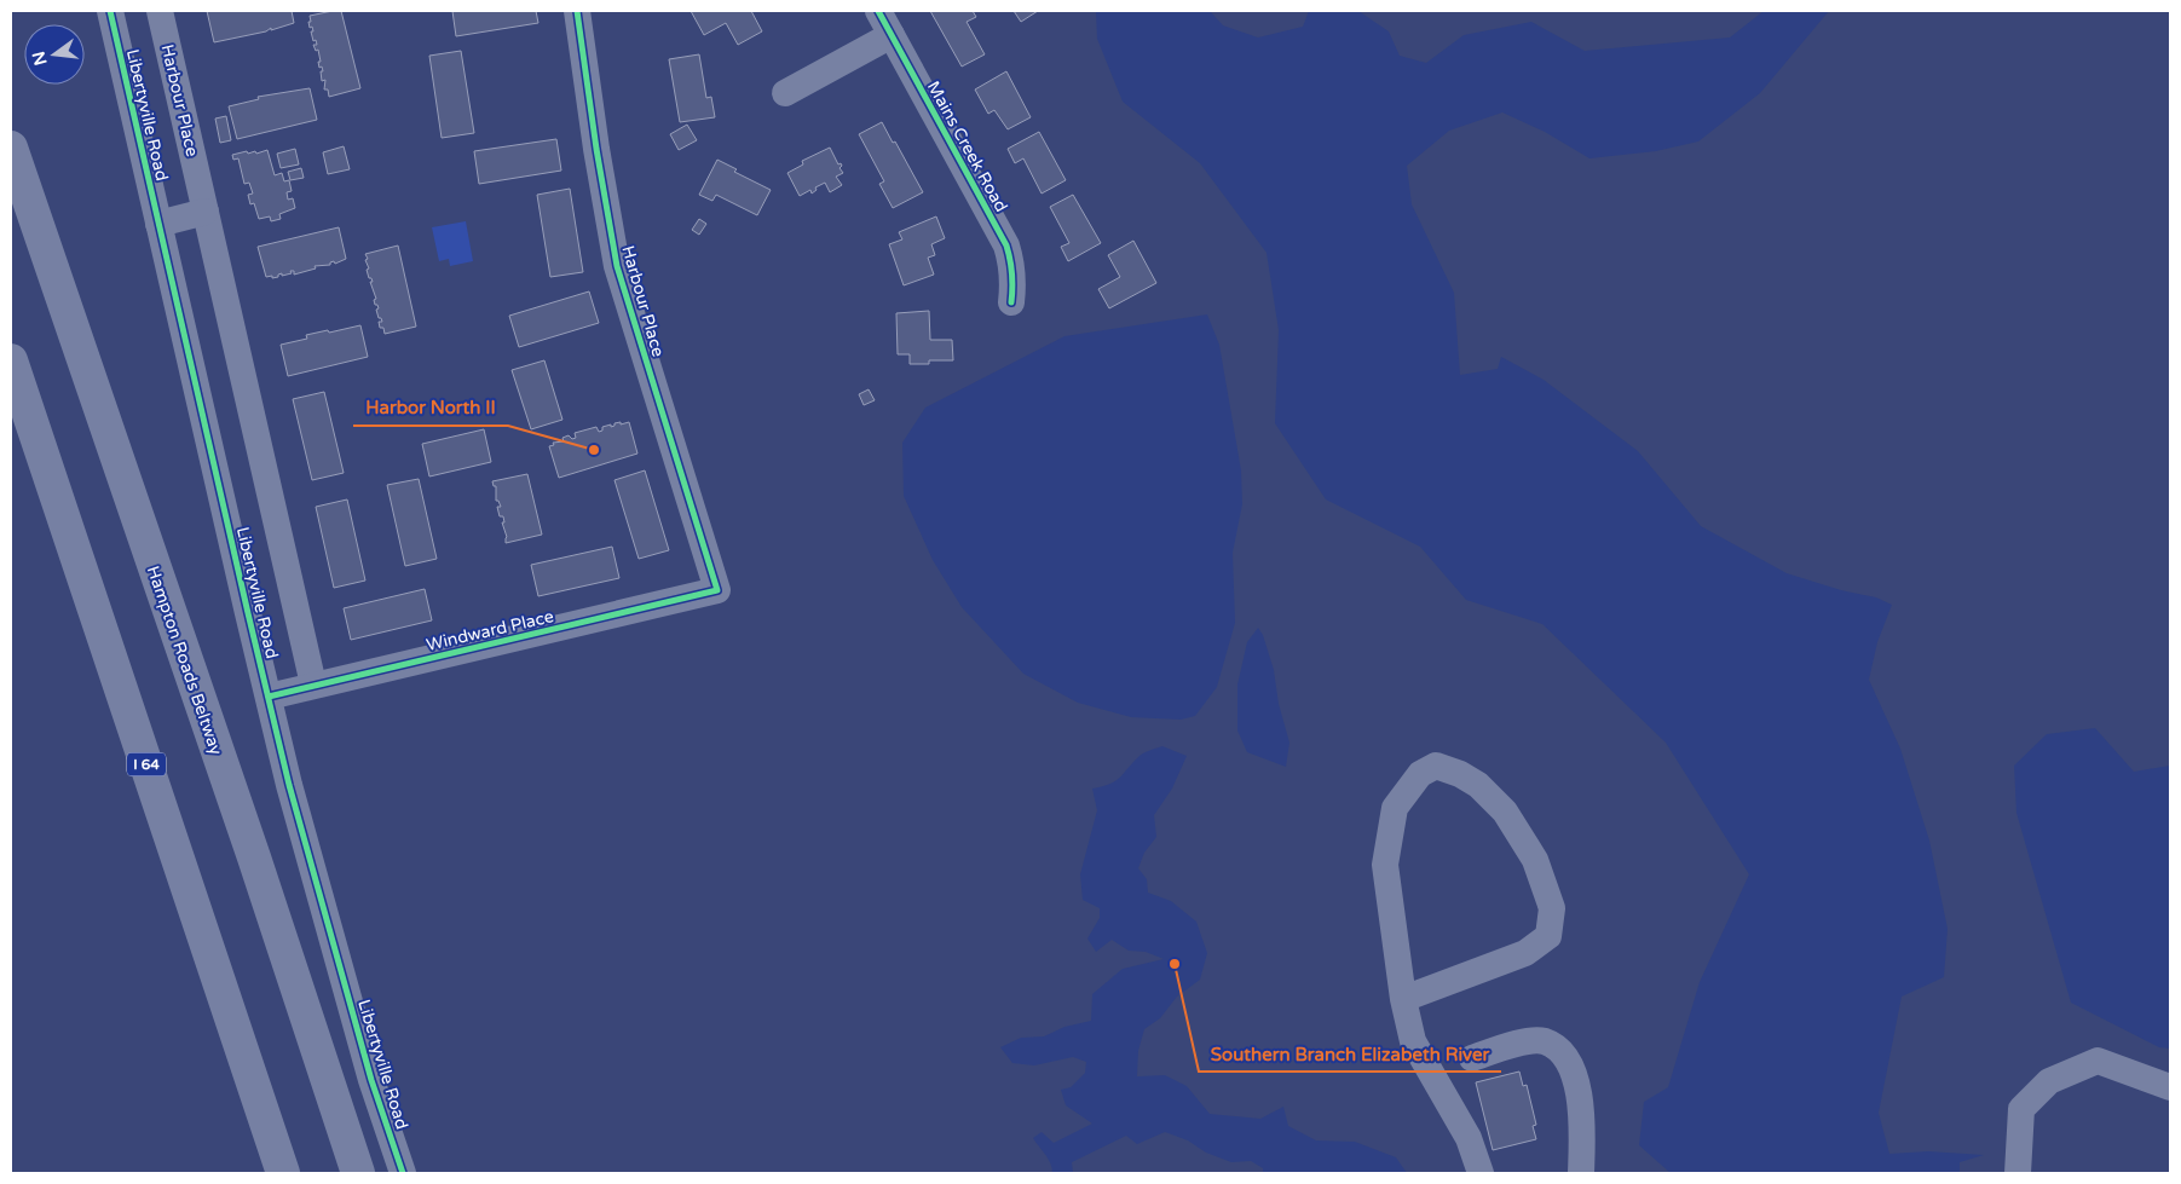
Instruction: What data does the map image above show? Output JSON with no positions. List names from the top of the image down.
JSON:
{
  "streets": {
    "highway": ["Hampton Roads Beltway", "I 64"],
    "street": [
      "Harbour Place",
      "Libertyville Road",
      "Mains Creek Road",
      "Windward Place"
    ]
  },
  "crossings": [
    ["Harbour Place", "Windward Place"],
    ["Libertyville Road", "Windward Place"]
  ],
  "places": ["Harbor North II", "Southern Branch Elizabeth River"],
  "north": "left"
}
